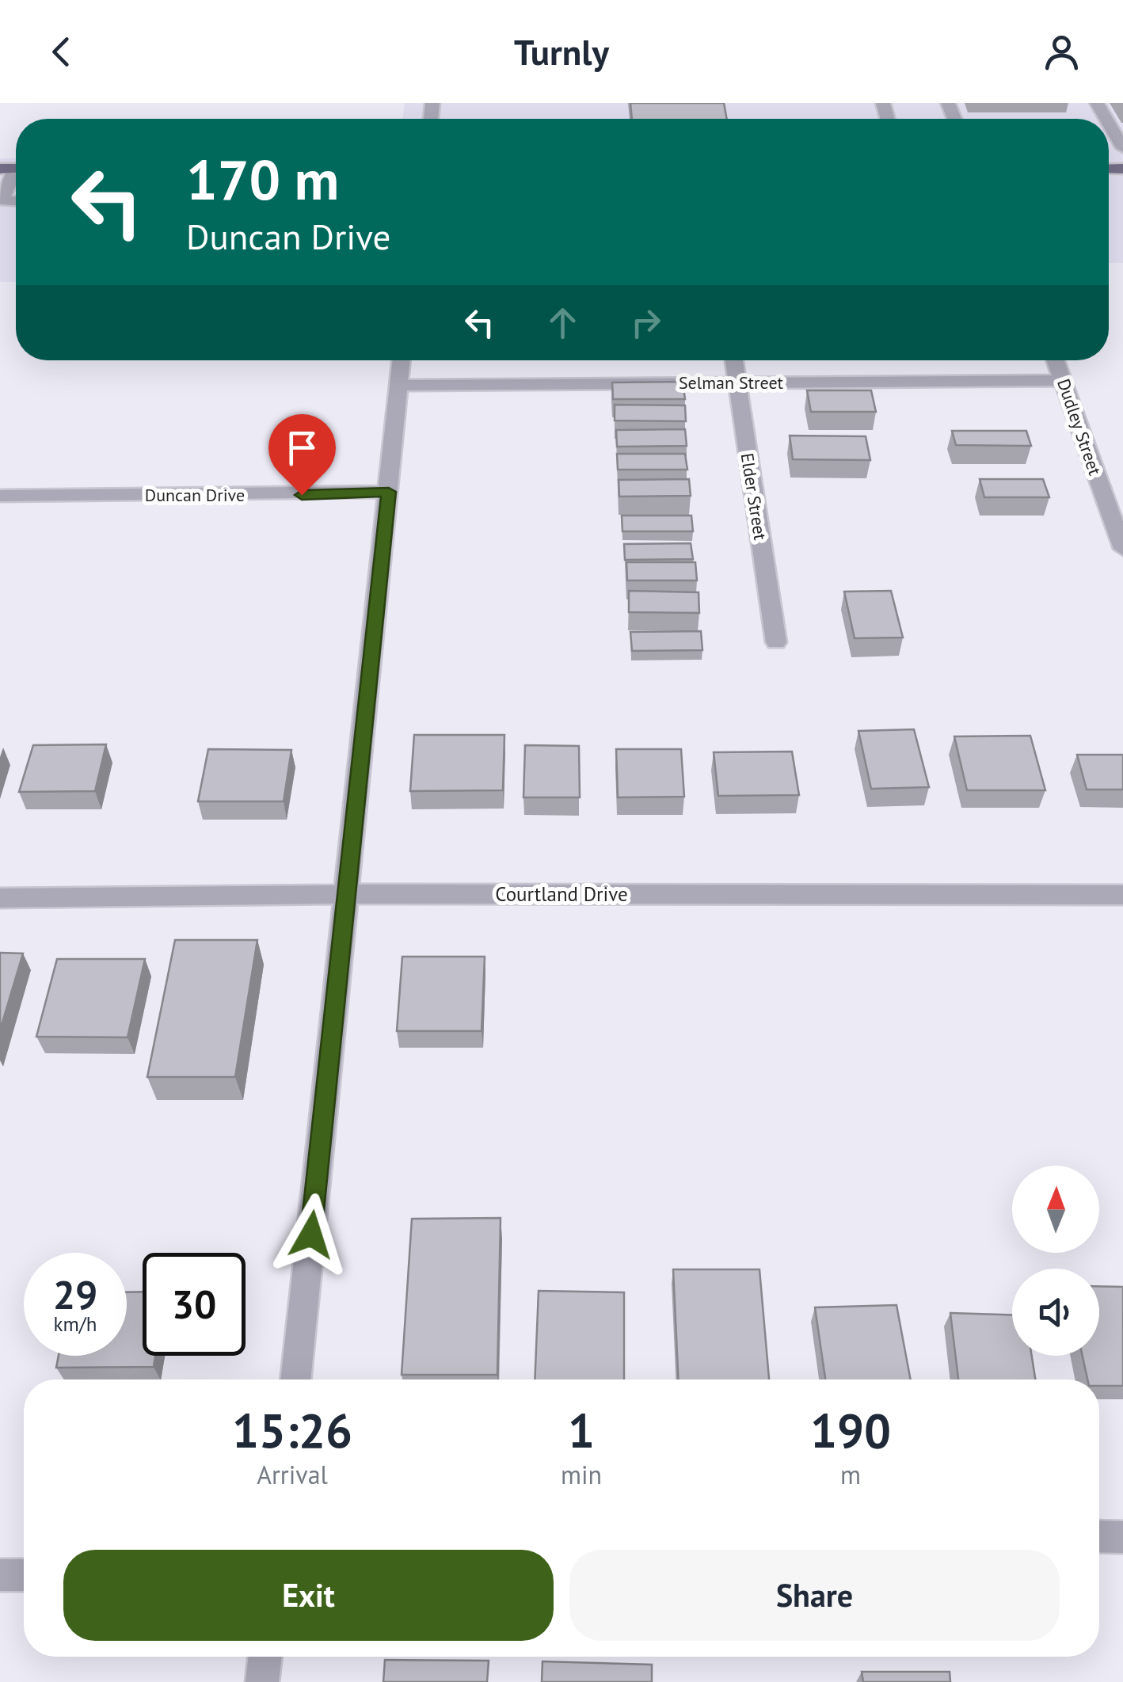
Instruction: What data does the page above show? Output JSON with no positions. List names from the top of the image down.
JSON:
{
  "streets": {
    "street": [
      "Selman Street",
      "Dudley Street",
      "Duncan Drive",
      "Elder Street",
      "Courtland Drive"
    ]
  },
  "crossings": [
    ["Selman Street", "Dudley Street"],
    ["Selman Street", "Elder Street"]
  ],
  "north": "top",
  "page": {
    "header": "Turnly",
    "turn": ["170 m", "Duncan Drive"],
    "speed": "29 km/h",
    "limit": "30",
    "eta": [
      "15:26",
      "Arrival",
      "1",
      "min",
      "190",
      "m"
    ],
    "buttons": ["Exit", "Share"]
  }
}
